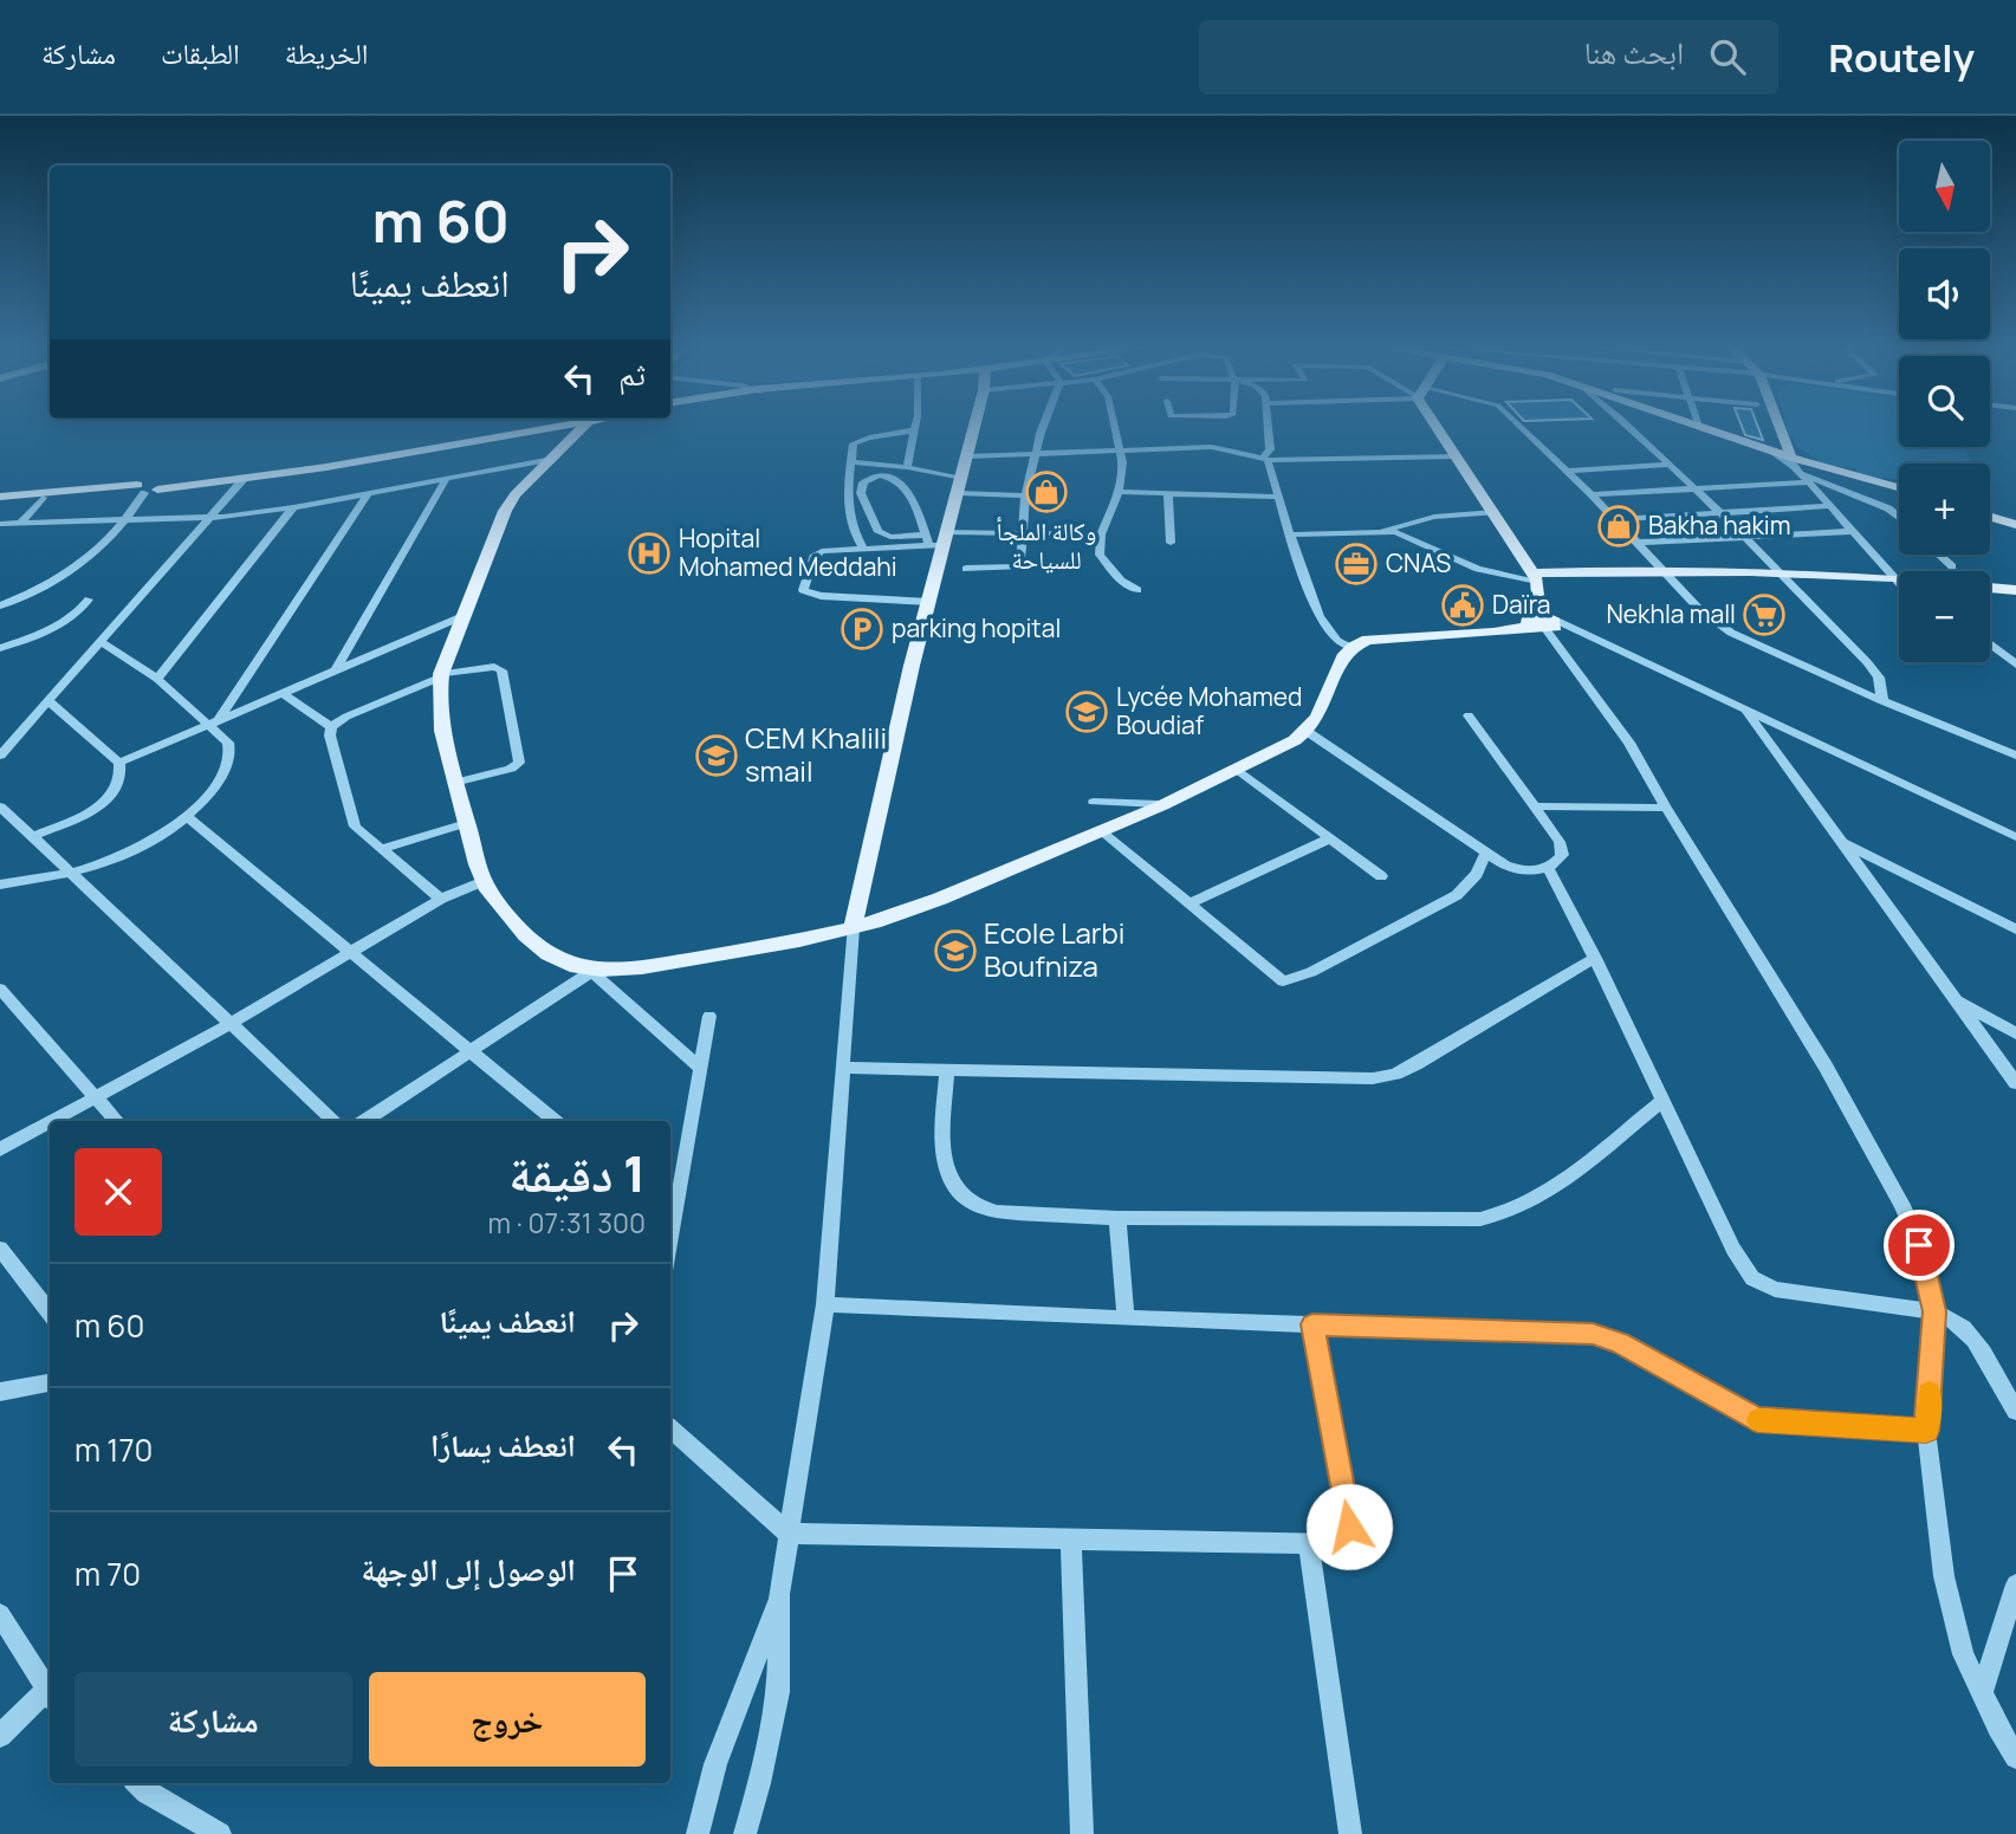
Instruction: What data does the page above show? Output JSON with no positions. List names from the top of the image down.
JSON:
{
  "places": {
    "shop": ["وكالة الملجأ للسياحة", "Bakha hakim"],
    "hospital": ["Hopital Mohamed Meddahi"],
    "office": ["CNAS"],
    "public building": ["Daïra"],
    "supermarket": ["Nekhla mall"],
    "parking": ["parking hopital"],
    "school or university": ["Lycée Mohamed Boudiaf", "CEM Khalili smail", "Ecole Larbi Boufniza"]
  },
  "north": "bottom",
  "page": {
    "header": "Routely",
    "search": "ابحث هنا",
    "nav": ["الخريطة", "الطبقات", "مشاركة"],
    "map_buttons": ["+", "−"],
    "turn": ["60 m", "انعطف يمينًا"],
    "then": "ثم",
    "heading": ["1 دقيقة", "300 m · 07:31"],
    "list": [
      {
        "name": "انعطف يمينًا",
        "value": "60 m"
      },
      {
        "name": "انعطف يسارًا",
        "value": "170 m"
      },
      {
        "name": "الوصول إلى الوجهة",
        "value": "70 m"
      }
    ],
    "buttons": ["خروج", "مشاركة"]
  }
}
